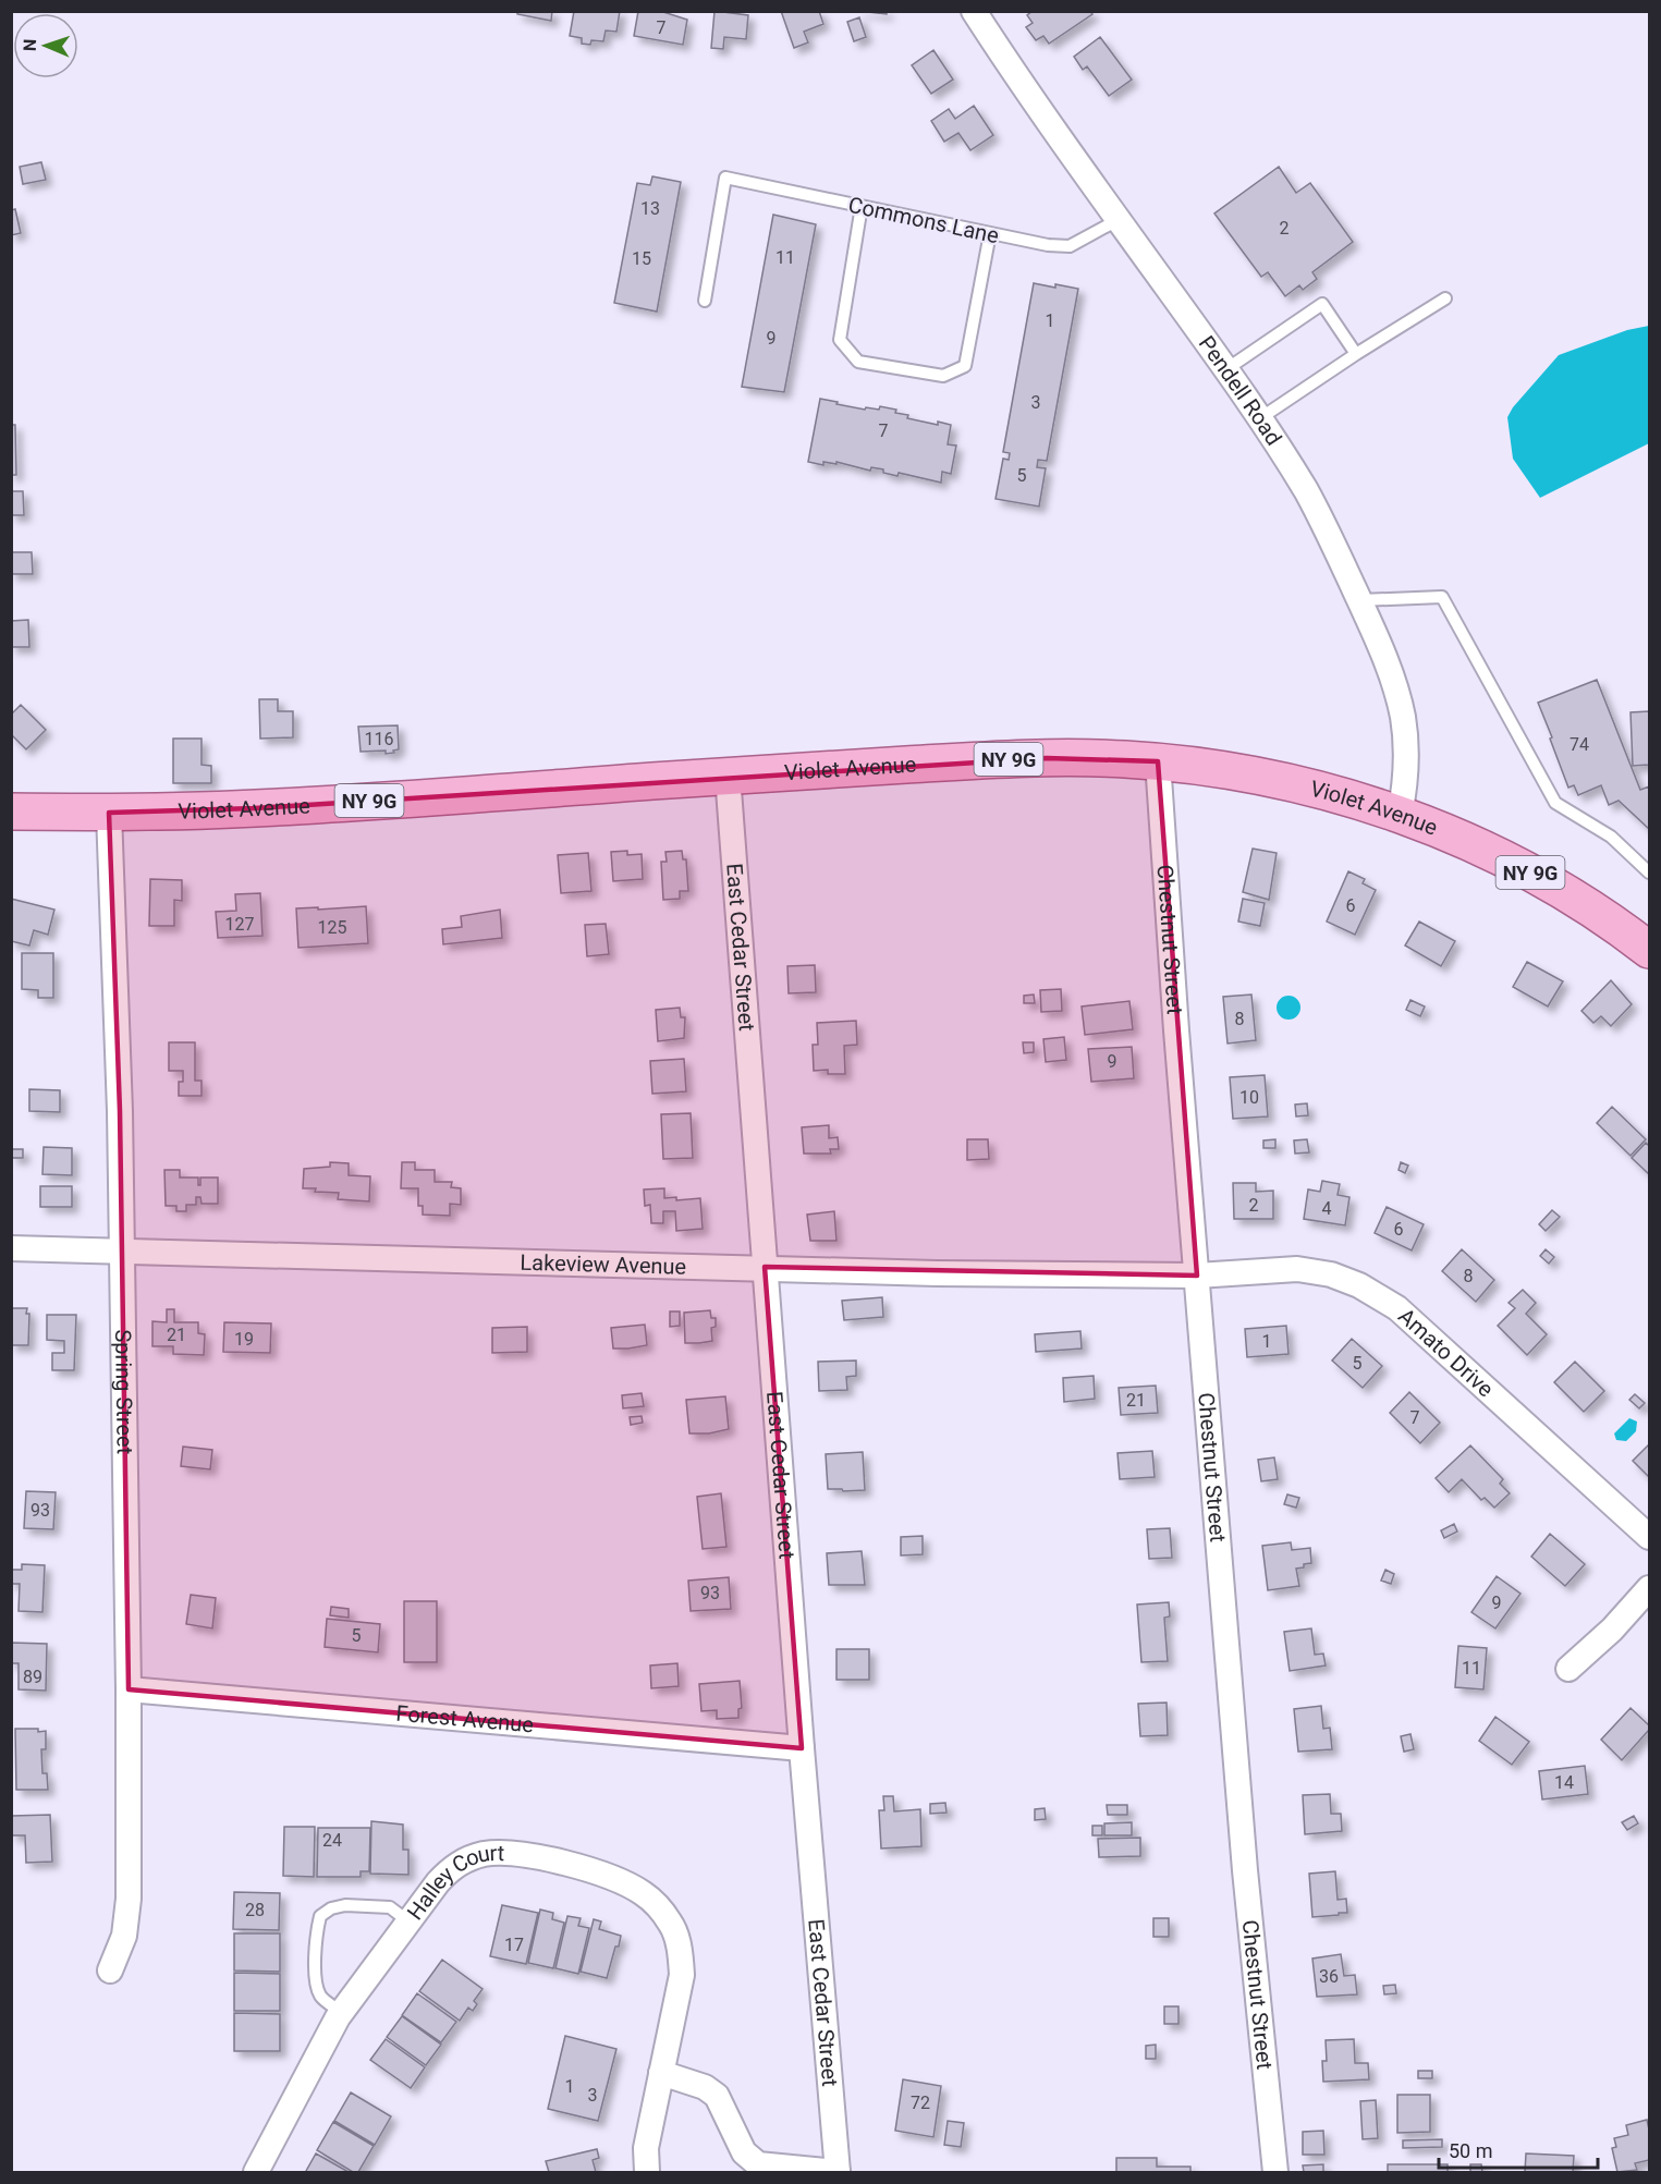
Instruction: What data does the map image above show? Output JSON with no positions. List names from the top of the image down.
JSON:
{
  "streets": {
    "main road": ["NY 9G", "Violet Avenue"],
    "street": [
      "Pendell Road",
      "Chestnut Street",
      "East Cedar Street",
      "Lakeview Avenue",
      "Amato Drive",
      "Spring Street",
      "Forest Avenue",
      "Halley Court"
    ],
    "lane": ["Commons Lane"]
  },
  "crossings": [
    ["Commons Lane", "Pendell Road"],
    ["Pendell Road", "Violet Avenue"],
    ["Violet Avenue", "Chestnut Street"],
    ["Violet Avenue", "East Cedar Street"],
    ["Violet Avenue", "Spring Street"],
    ["Chestnut Street", "Lakeview Avenue"],
    ["Chestnut Street", "Amato Drive"],
    ["East Cedar Street", "Lakeview Avenue"],
    ["East Cedar Street", "Forest Avenue"],
    ["Lakeview Avenue", "Amato Drive"],
    ["Lakeview Avenue", "Spring Street"],
    ["Spring Street", "Forest Avenue"]
  ],
  "house_numbers": [
    "7",
    "13",
    "2",
    "11",
    "15",
    "1",
    "9",
    "3",
    "7",
    "5",
    "116",
    "74",
    "6",
    "127",
    "125",
    "8",
    "9",
    "10",
    "2",
    "4",
    "6",
    "8",
    "21",
    "19",
    "1",
    "5",
    "21",
    "7",
    "93",
    "93",
    "9",
    "5",
    "11",
    "89",
    "14",
    "24",
    "28",
    "17",
    "36",
    "1",
    "3",
    "72"
  ],
  "scale_bar": "50 m",
  "north": "left"
}
